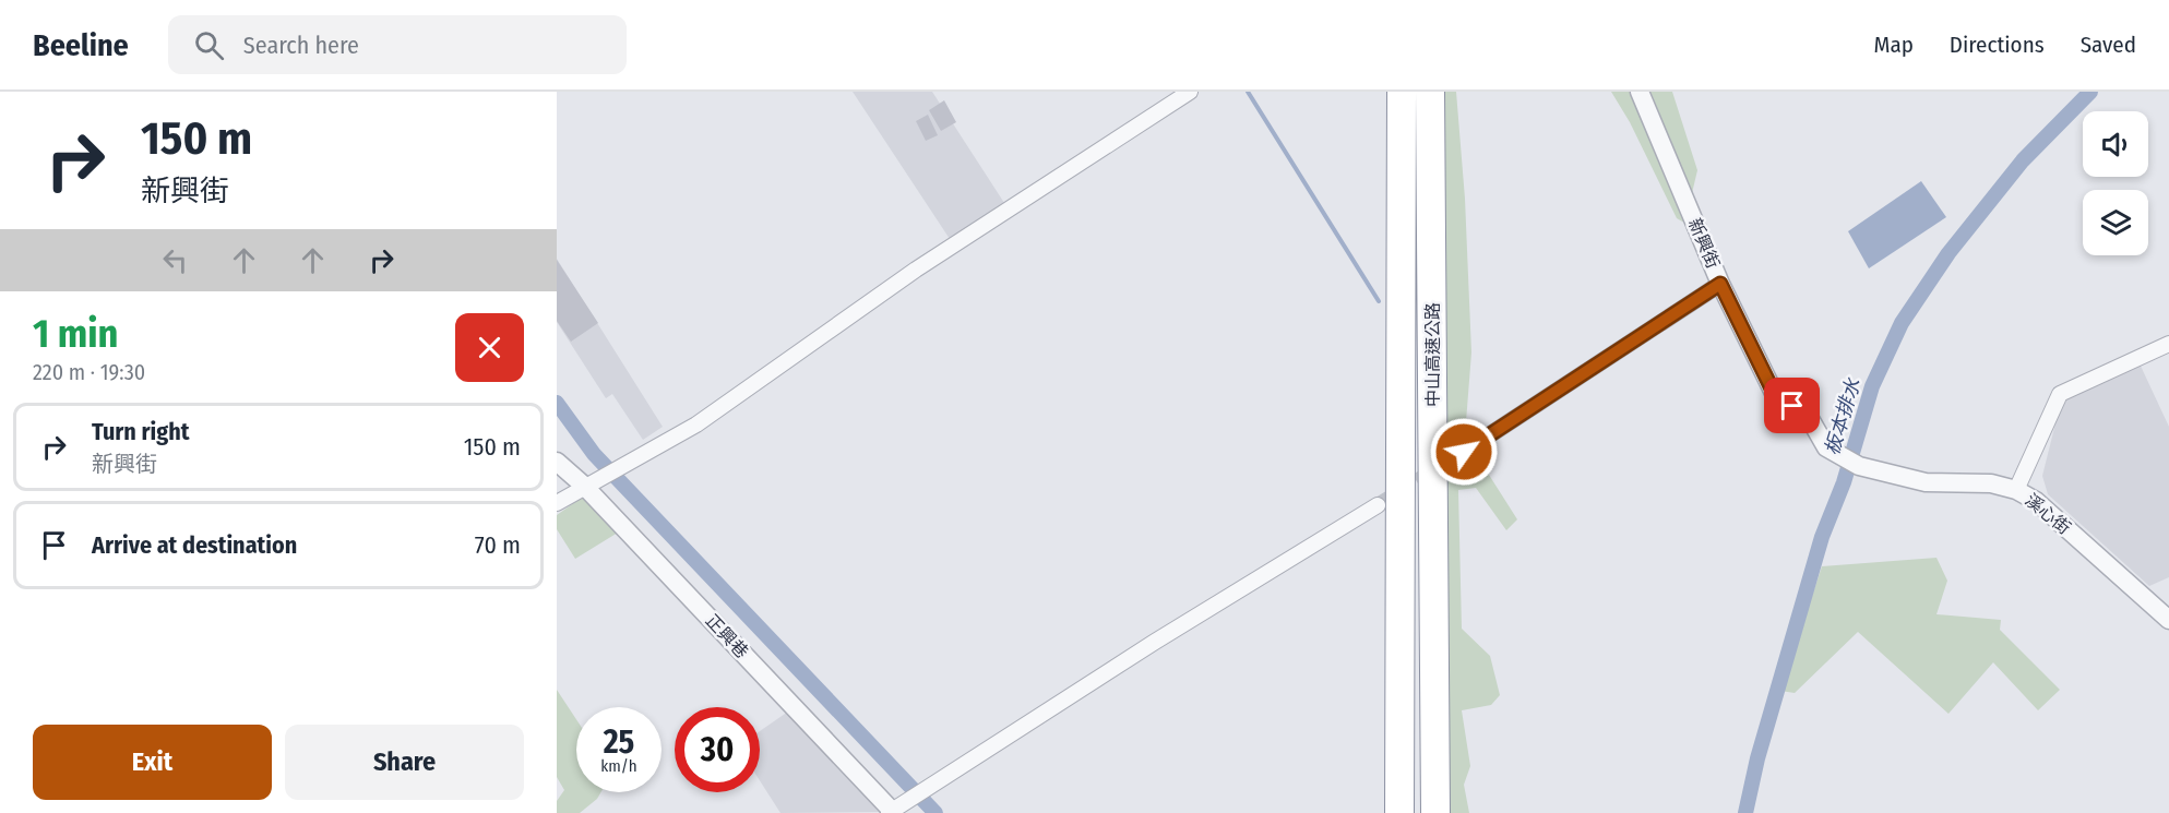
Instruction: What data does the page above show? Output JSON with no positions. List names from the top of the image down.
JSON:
{
  "streets": {
    "highway": ["中山高速公路"],
    "street": ["新興街", "溪心街", "正興巷"]
  },
  "crossings": [
    ["新興街", "溪心街"]
  ],
  "water": ["板本排水"],
  "page": {
    "header": "Beeline",
    "search": "Search here",
    "nav": ["Map", "Directions", "Saved"],
    "turn": ["150 m", "新興街"],
    "heading": ["1 min", "220 m · 19:30"],
    "list": [
      {
        "name": "Turn right",
        "note": "新興街",
        "value": "150 m"
      },
      {
        "name": "Arrive at destination",
        "value": "70 m"
      }
    ],
    "speed": "25 km/h",
    "limit": "30",
    "buttons": ["Exit", "Share"]
  }
}
